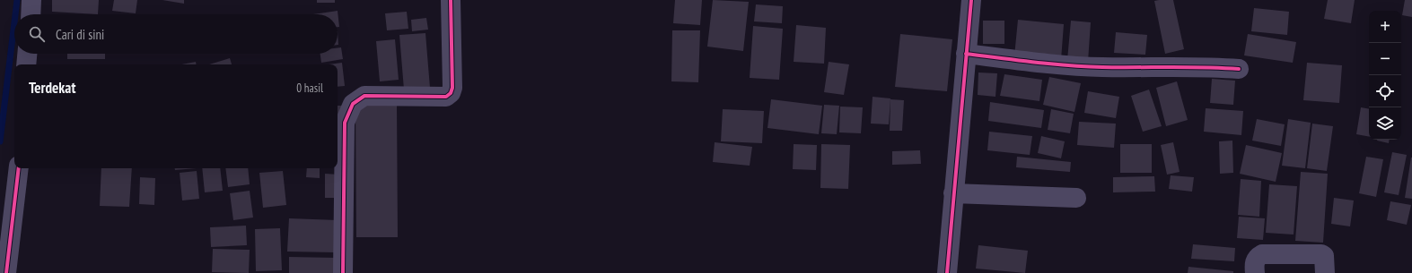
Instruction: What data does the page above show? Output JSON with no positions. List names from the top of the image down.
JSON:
{
  "page": {
    "map_buttons": ["+", "−"],
    "search": "Cari di sini",
    "heading": ["Terdekat", "0 hasil"]
  }
}
